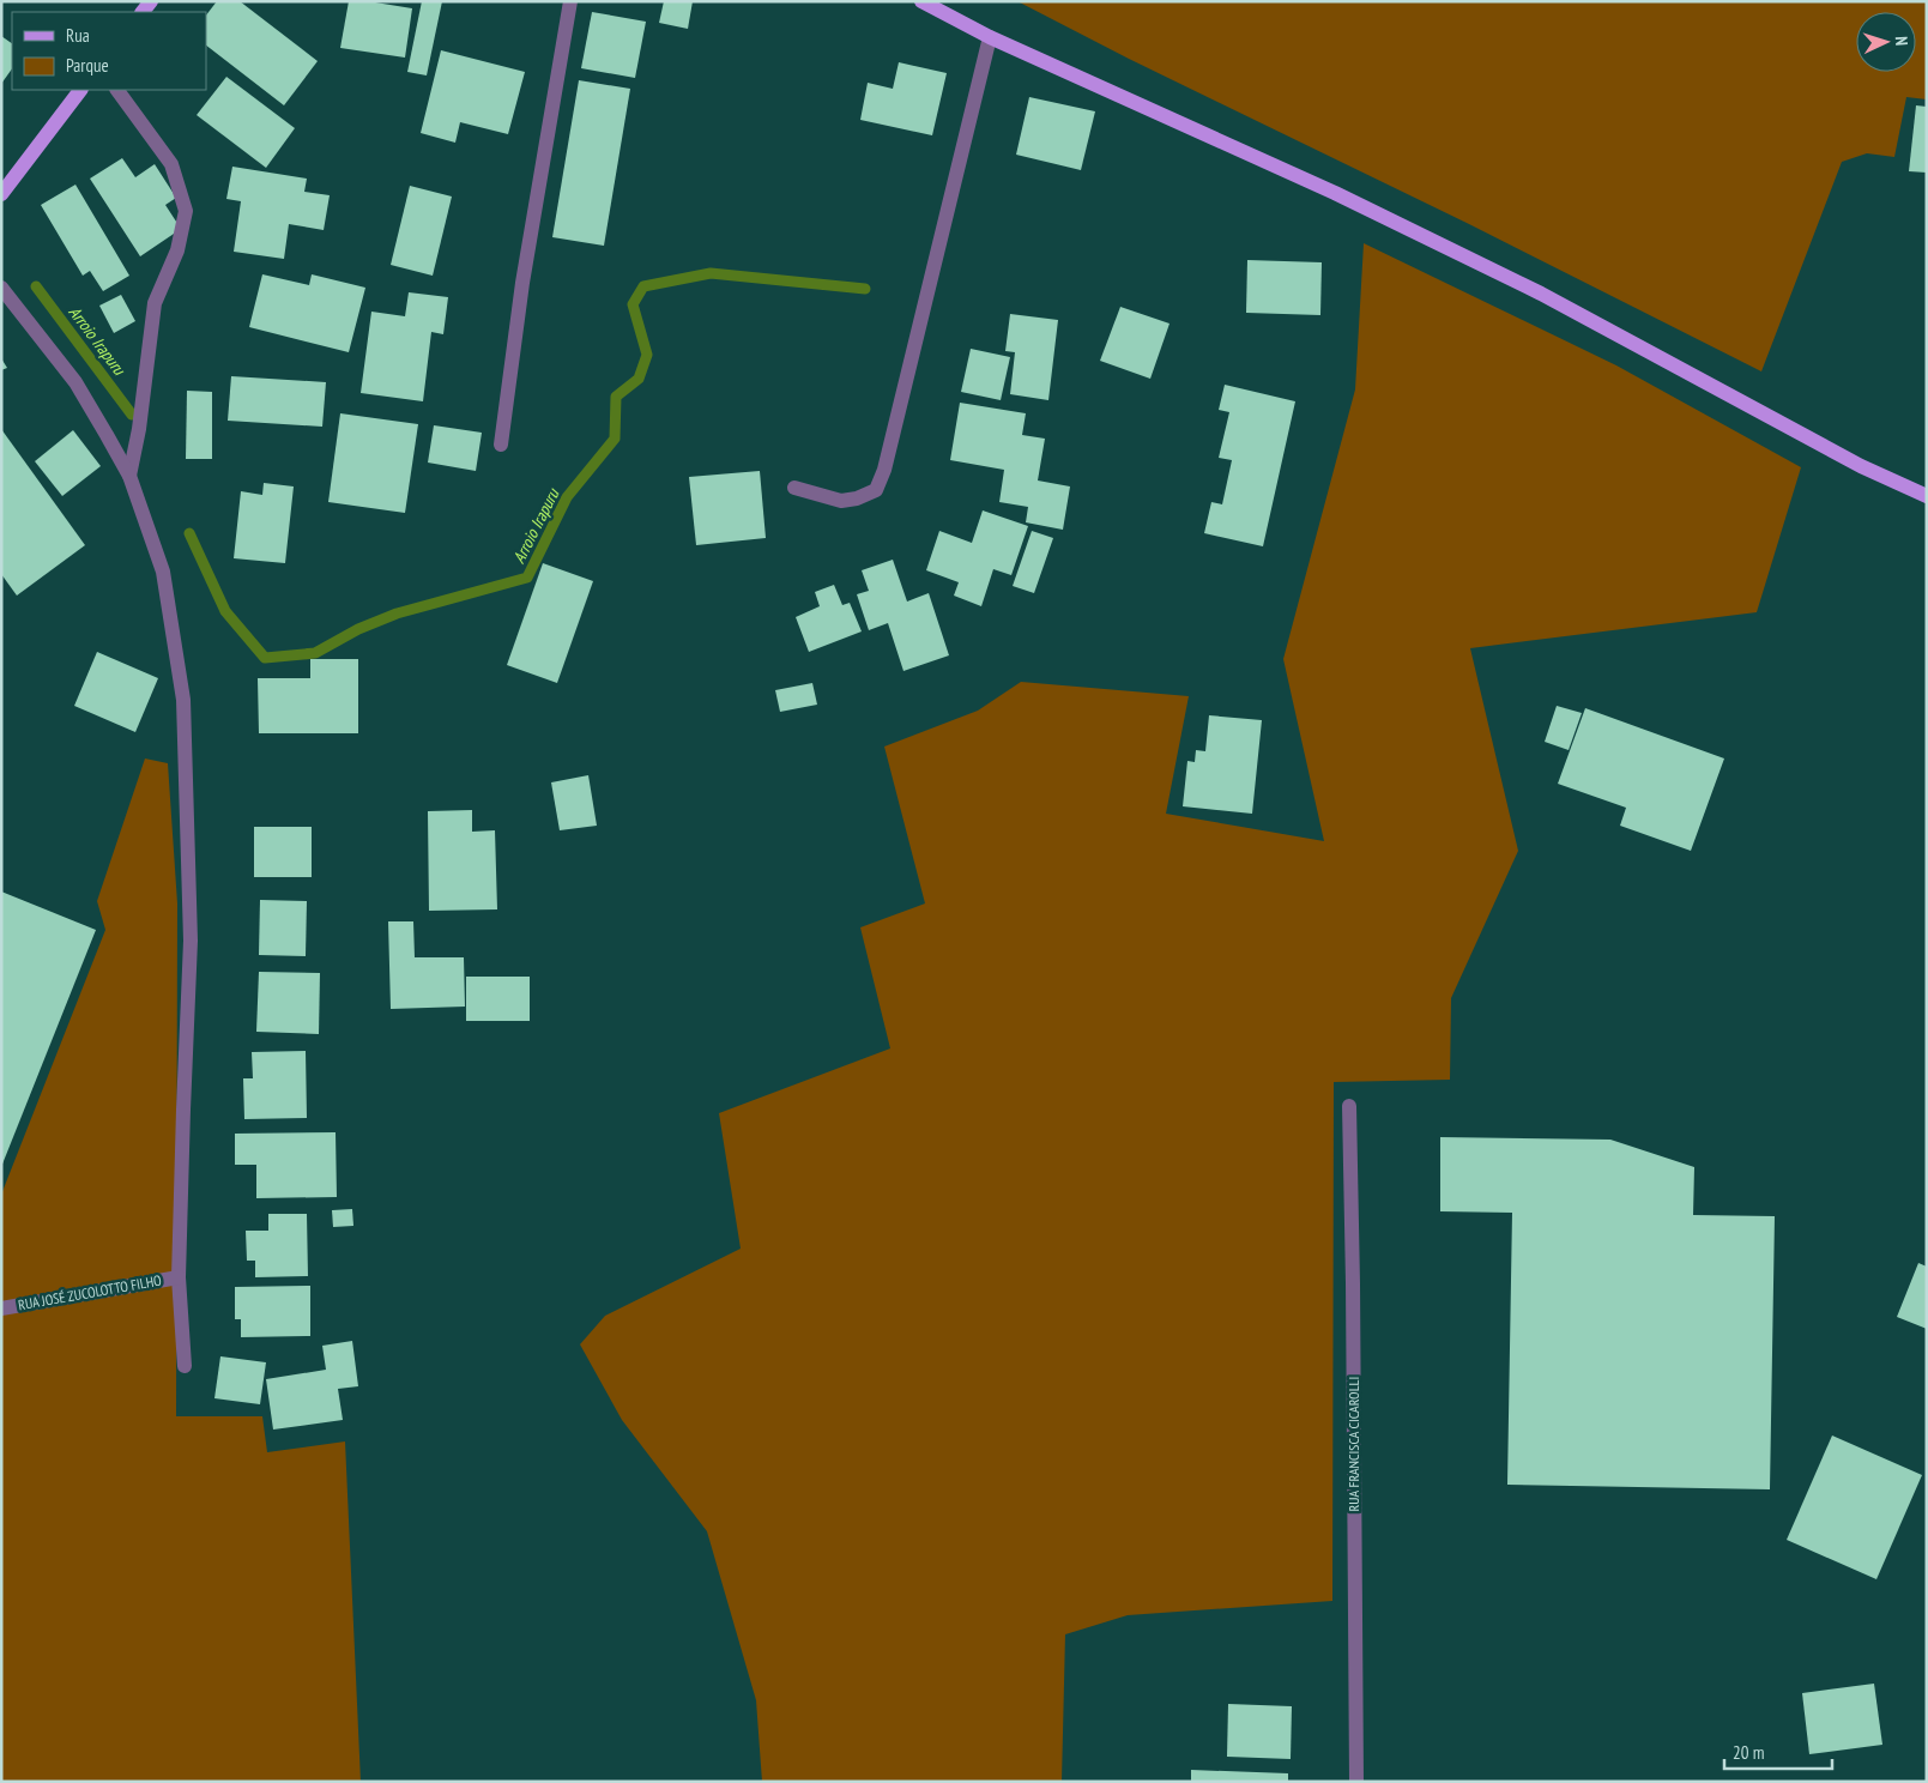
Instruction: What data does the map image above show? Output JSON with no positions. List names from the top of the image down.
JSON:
{
  "streets": {
    "street": ["RUA JOSÉ ZUCOLOTTO FILHO", "RUA FRANCISCA CICAROLLI"]
  },
  "water": ["Arroio Irapuru"],
  "legend": ["Rua", "Parque"],
  "scale_bar": "20 m",
  "north": "right"
}
